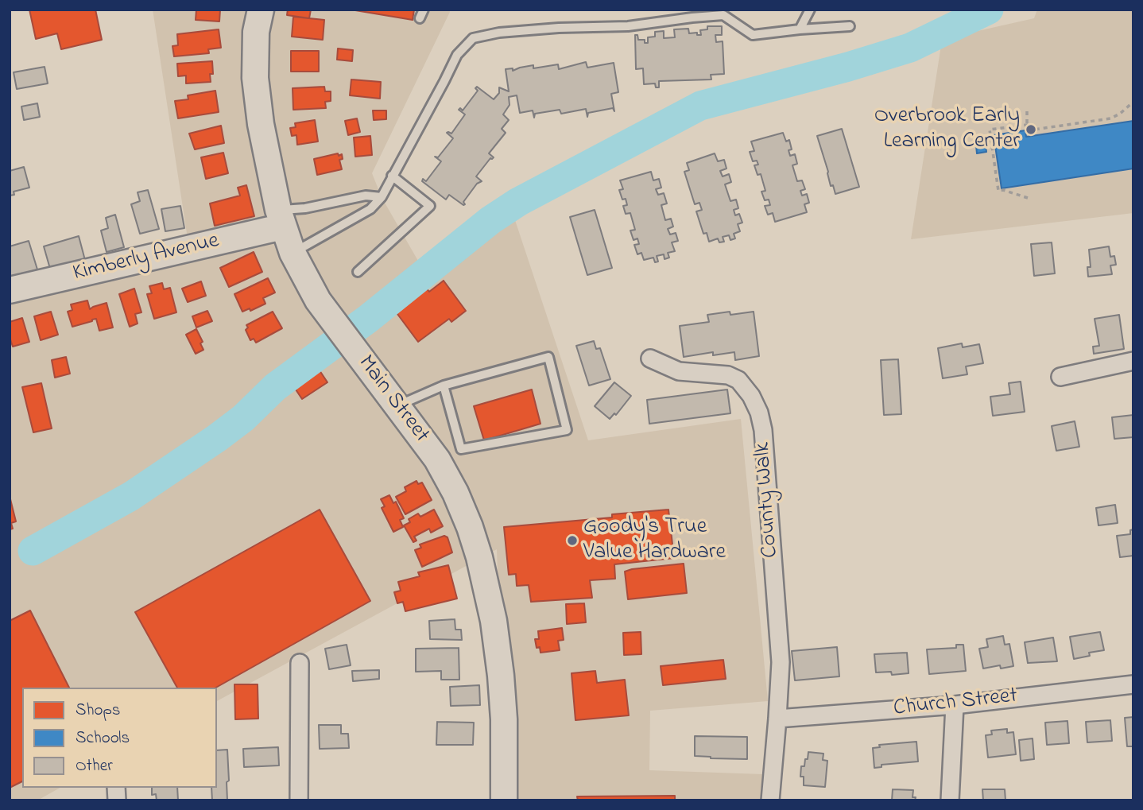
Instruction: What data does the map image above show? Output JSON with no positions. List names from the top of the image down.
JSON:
{
  "streets": {
    "main road": ["Kimberly Avenue", "Main Street"],
    "street": ["County Walk", "Church Street"]
  },
  "crossings": [
    ["Kimberly Avenue", "Main Street"],
    ["County Walk", "Church Street"]
  ],
  "places": ["Overbrook Early Learning Center", "Goody's True Value Hardware"],
  "legend": ["Shops", "Schools", "Other"]
}
